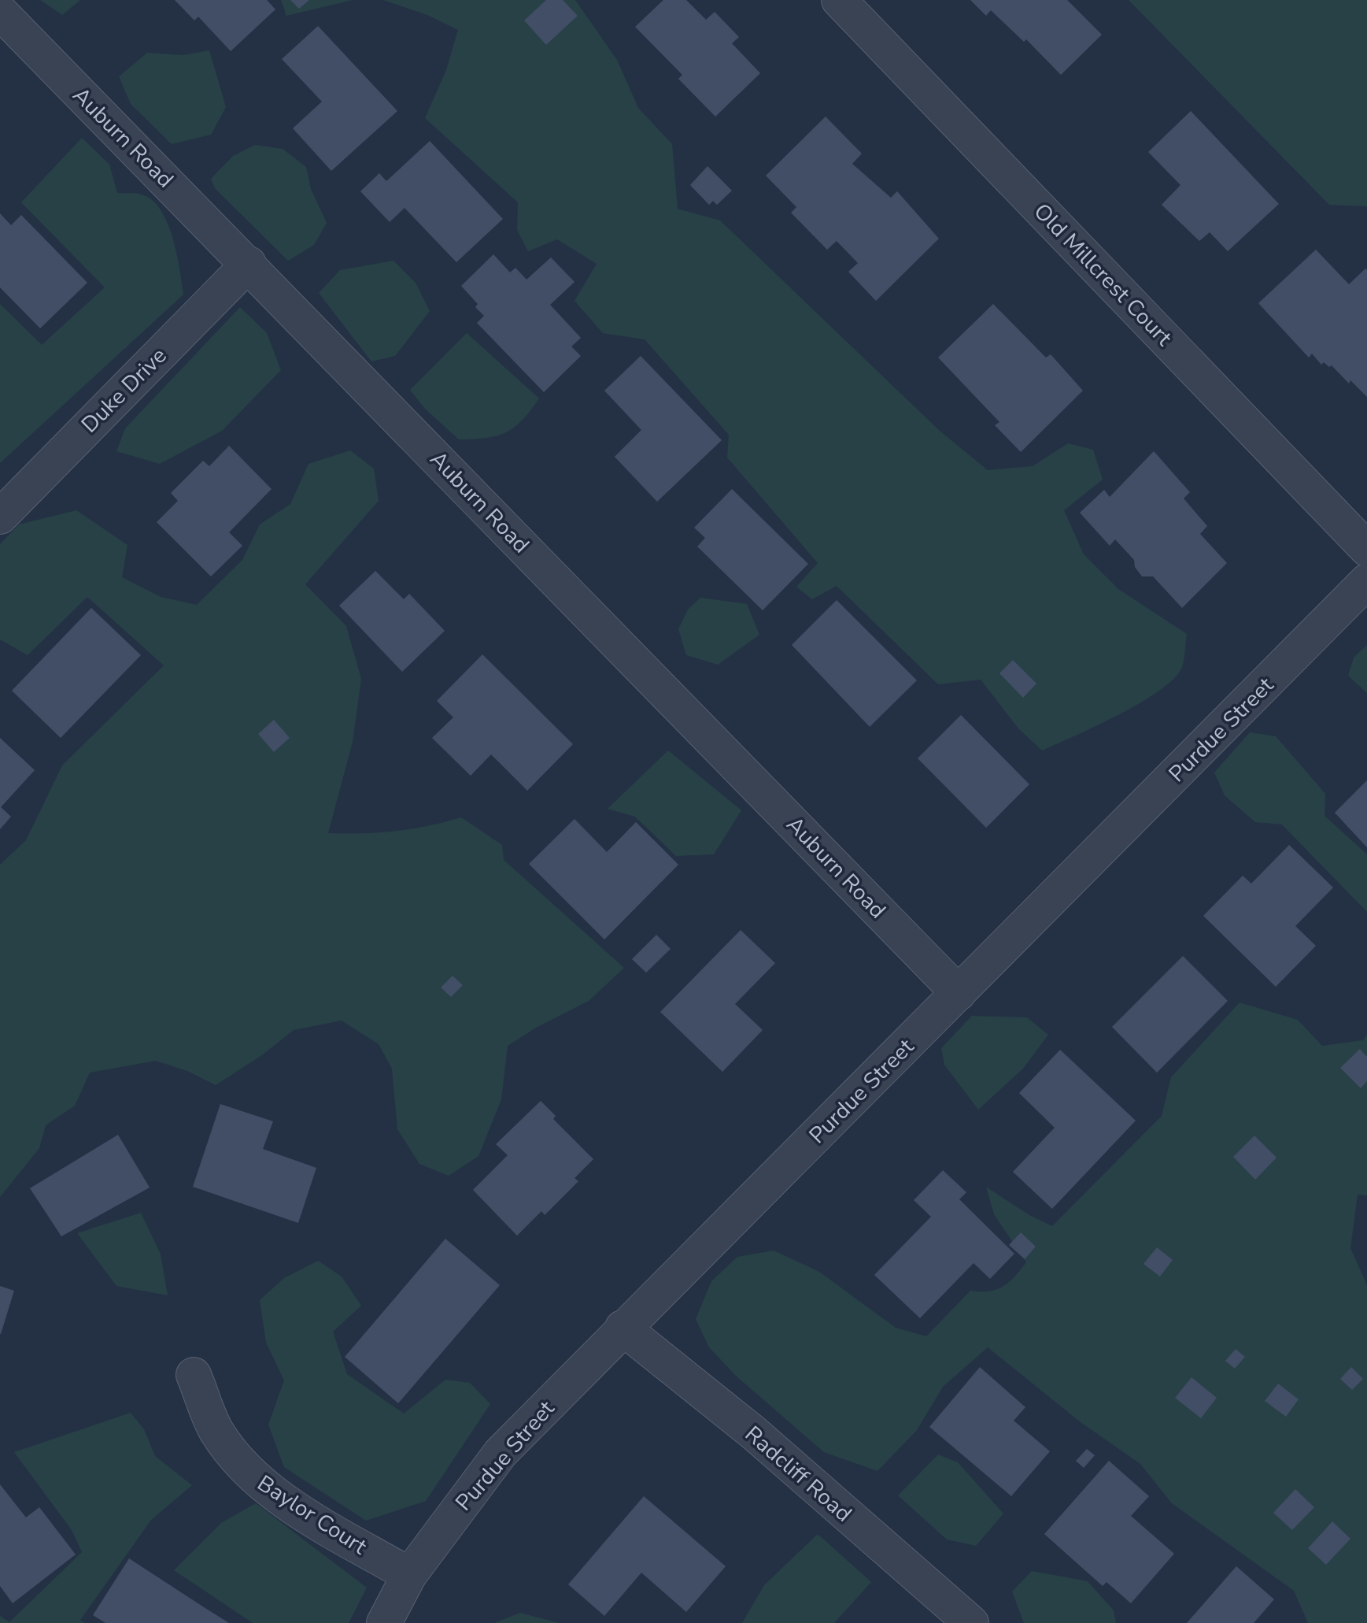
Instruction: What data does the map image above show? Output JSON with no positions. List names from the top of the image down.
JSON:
{
  "streets": {
    "street": [
      "Auburn Road",
      "Old Millcrest Court",
      "Duke Drive",
      "Purdue Street",
      "Radcliff Road",
      "Baylor Court"
    ]
  },
  "crossings": [
    ["Auburn Road", "Duke Drive"],
    ["Auburn Road", "Purdue Street"],
    ["Purdue Street", "Radcliff Road"],
    ["Purdue Street", "Baylor Court"]
  ]
}
